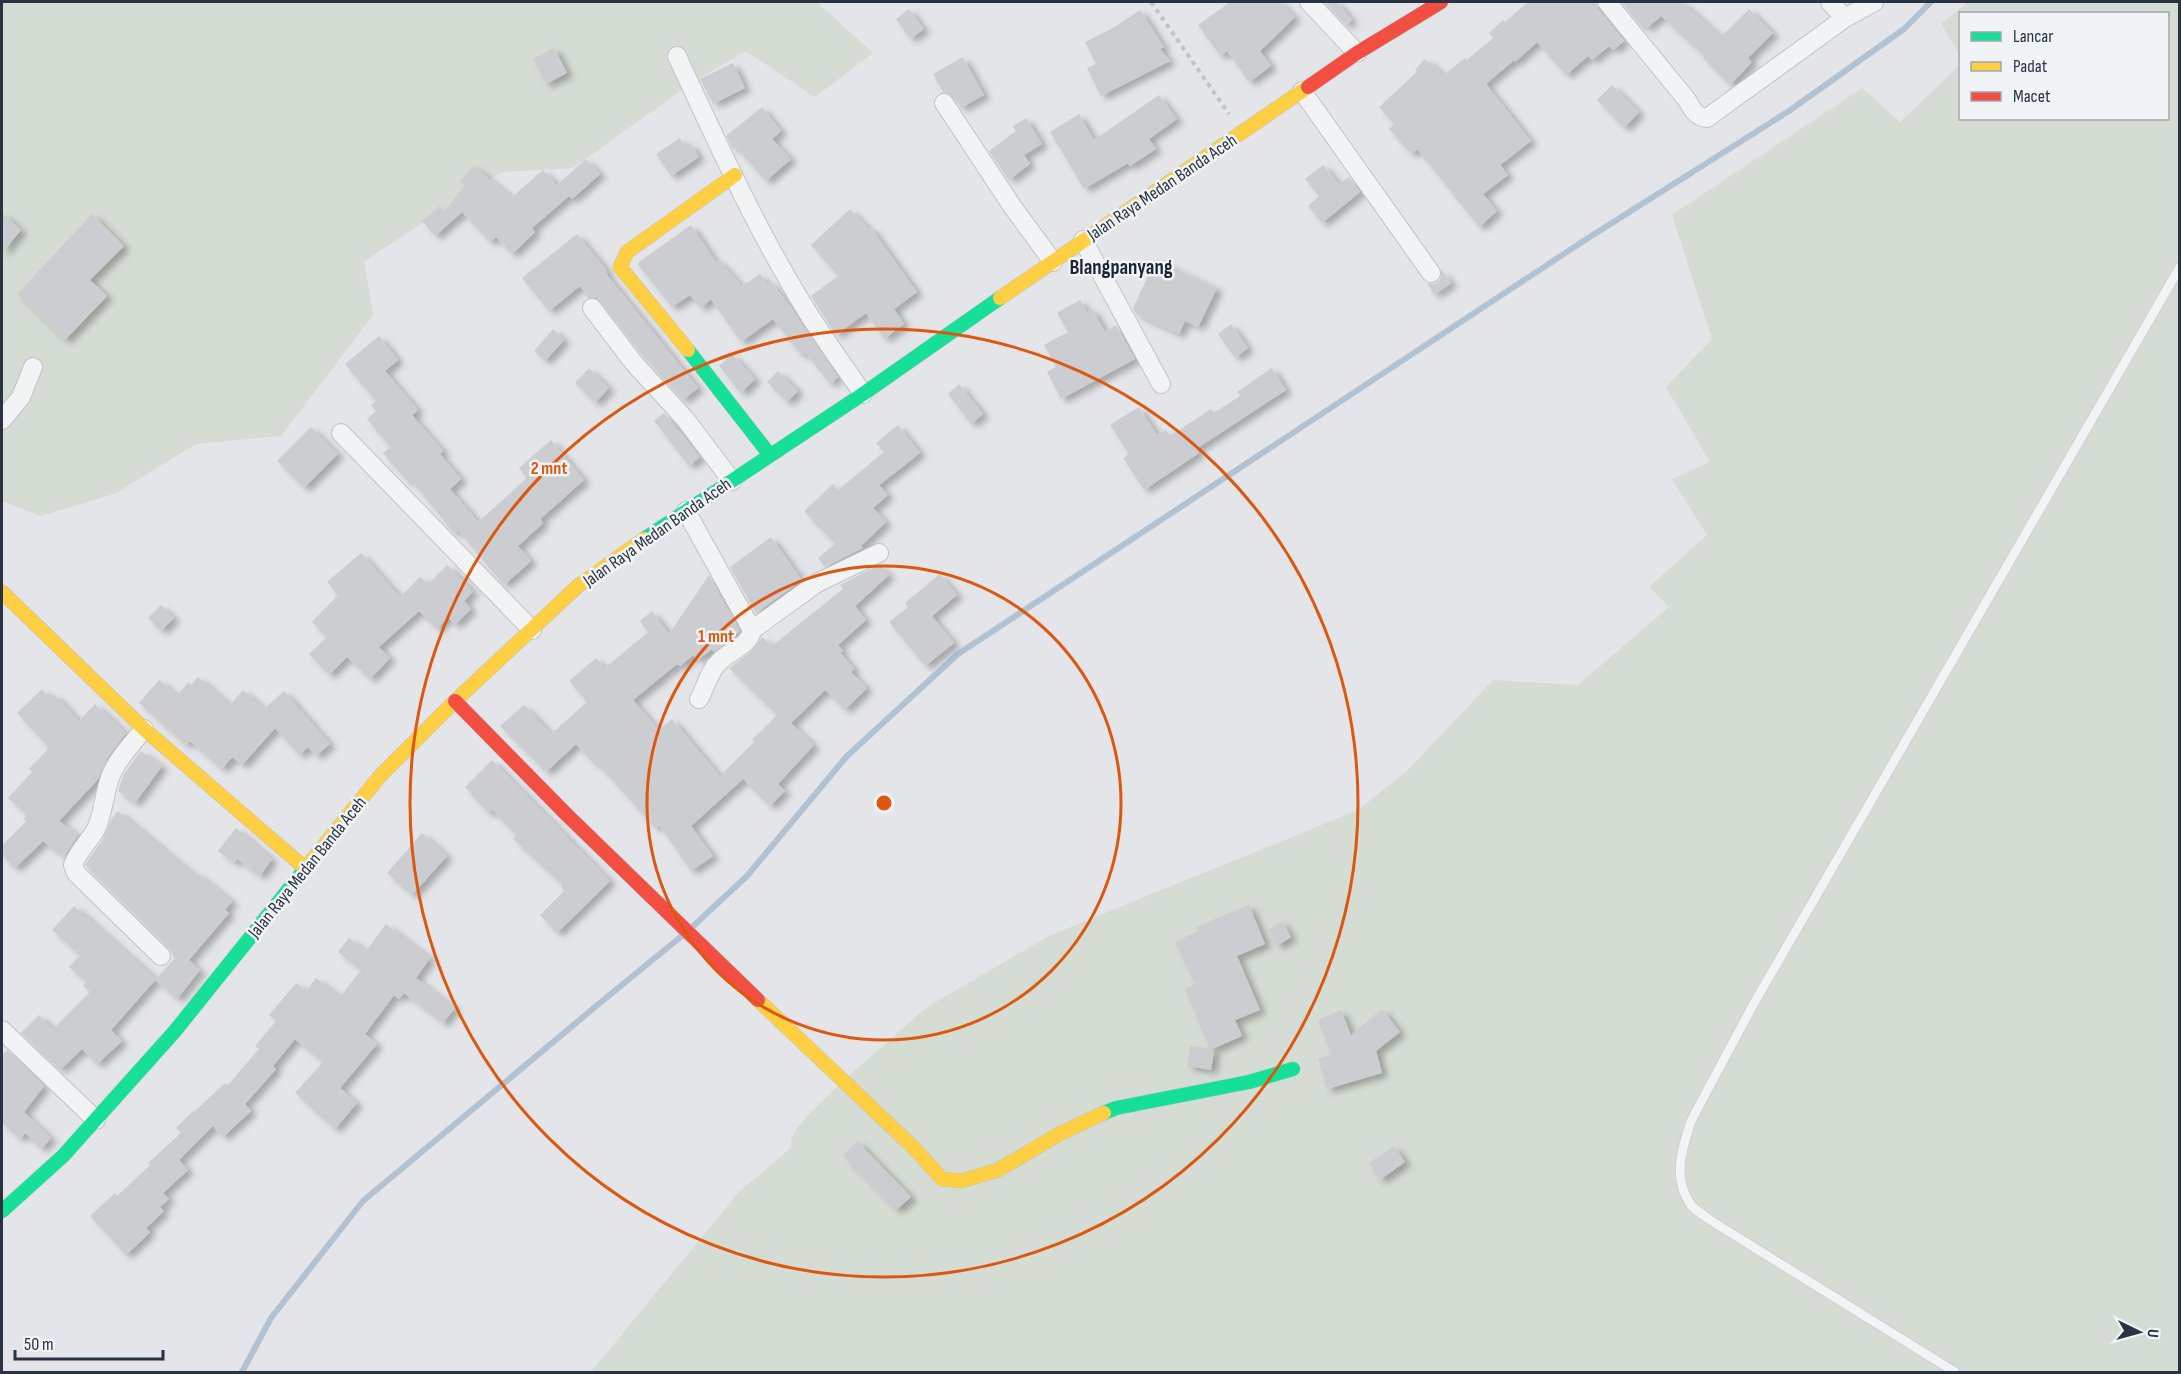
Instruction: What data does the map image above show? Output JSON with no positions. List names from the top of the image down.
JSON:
{
  "streets": {
    "main road": ["Jalan Raya Medan Banda Aceh"]
  },
  "districts": ["Blangpanyang"],
  "legend": ["Lancar", "Padat", "Macet"],
  "scale_bar": "50 m",
  "north": "right",
  "rings": ["2 mnt", "1 mnt"]
}
